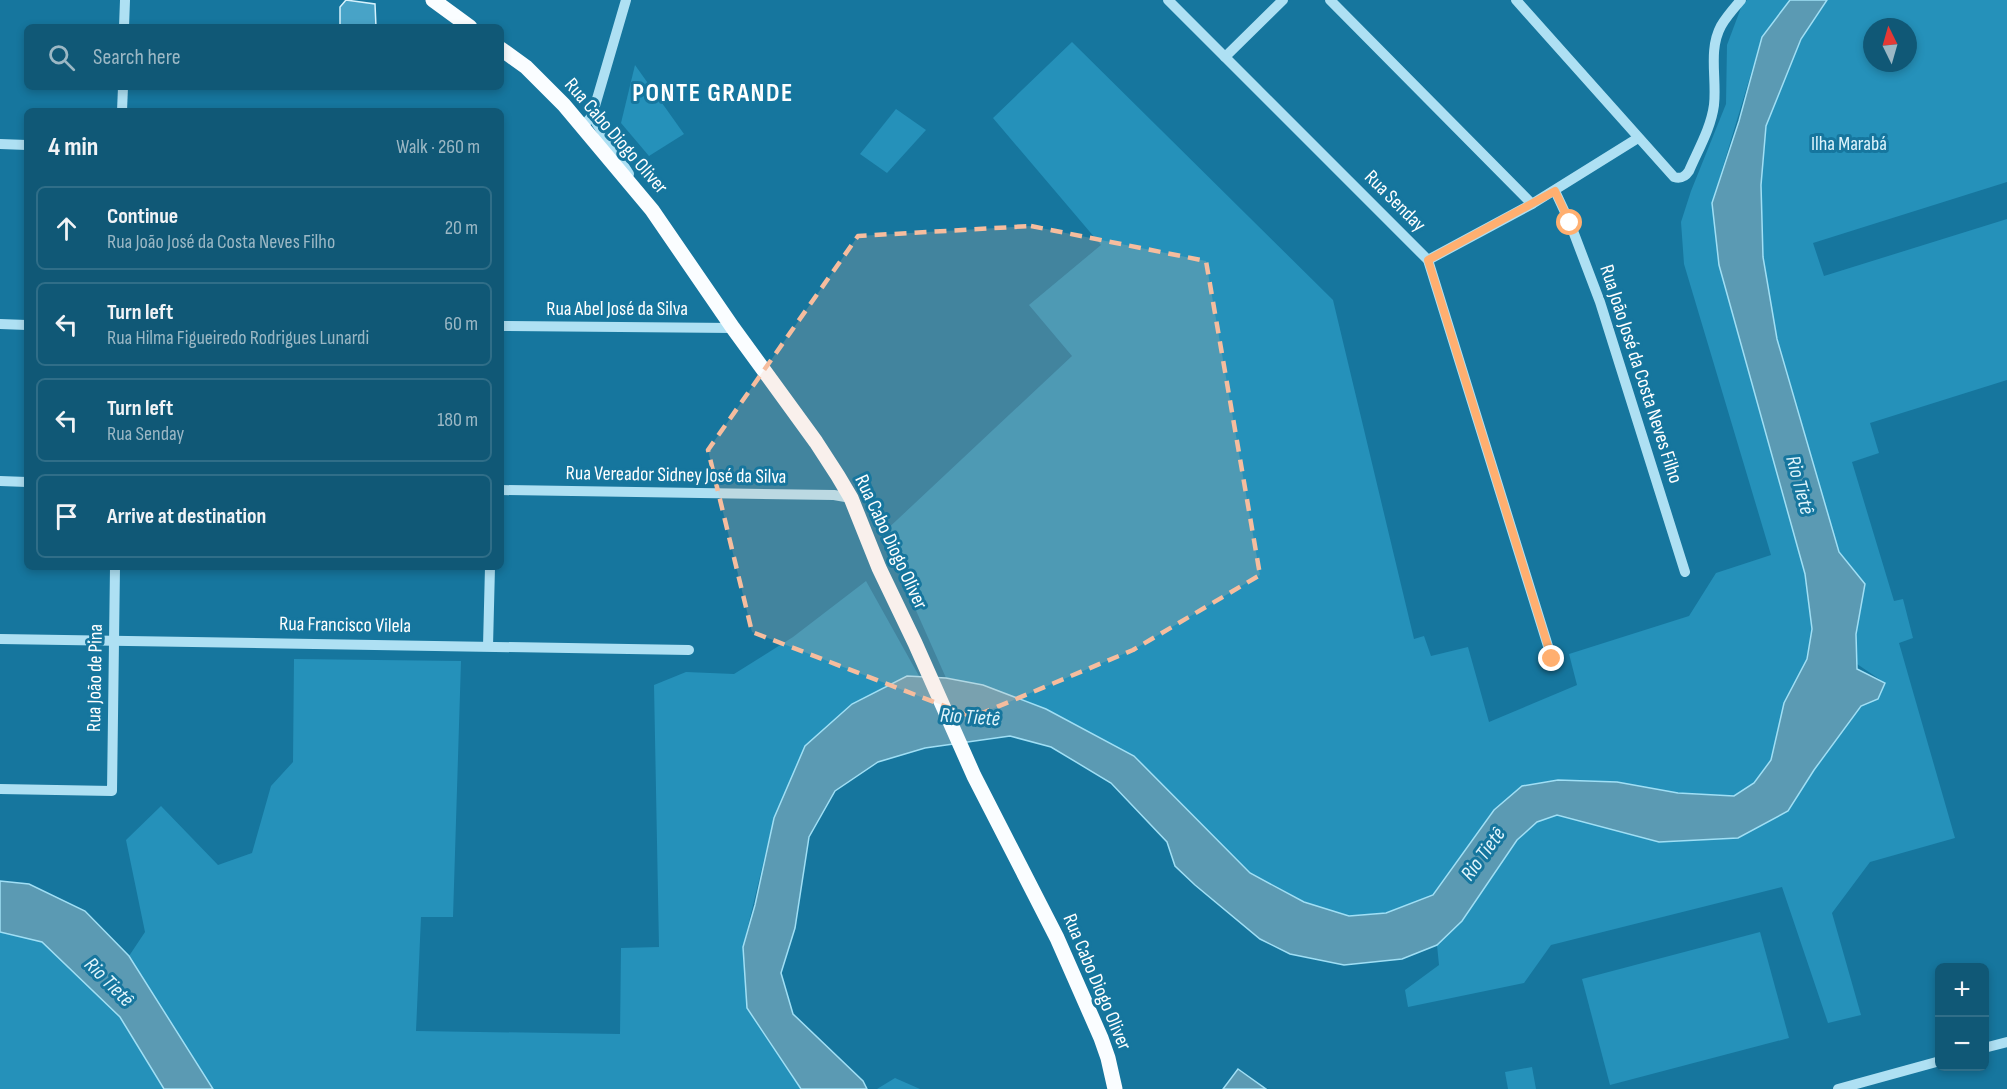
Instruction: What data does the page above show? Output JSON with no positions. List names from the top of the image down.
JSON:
{
  "streets": {
    "main road": ["Rua Cabo Diogo Oliver"],
    "street": [
      "Rua Senday",
      "Rua Abel José da Silva",
      "Rua João José da Costa Neves Filho",
      "Rua Vereador Sidney José da Silva",
      "Rua Francisco Vilela",
      "Rua João de Pina"
    ]
  },
  "crossings": [
    ["Rua Cabo Diogo Oliver", "Rua Abel José da Silva"],
    ["Rua Cabo Diogo Oliver", "Rua Vereador Sidney José da Silva"],
    ["Rua Francisco Vilela", "Rua João de Pina"]
  ],
  "districts": ["PONTE GRANDE"],
  "water": ["Rio Tietê"],
  "parks": ["Ilha Marabá"],
  "north": "top",
  "page": {
    "search": "Search here",
    "heading": ["4 min", "Walk · 260 m"],
    "list": [
      ["Continue", "Rua João José da Costa Neves Filho", "20 m"],
      ["Turn left", "Rua Hilma Figueiredo Rodrigues Lunardi", "60 m"],
      ["Turn left", "Rua Senday", "180 m"],
      "Arrive at destination"
    ],
    "map_buttons": ["+", "−"]
  }
}
